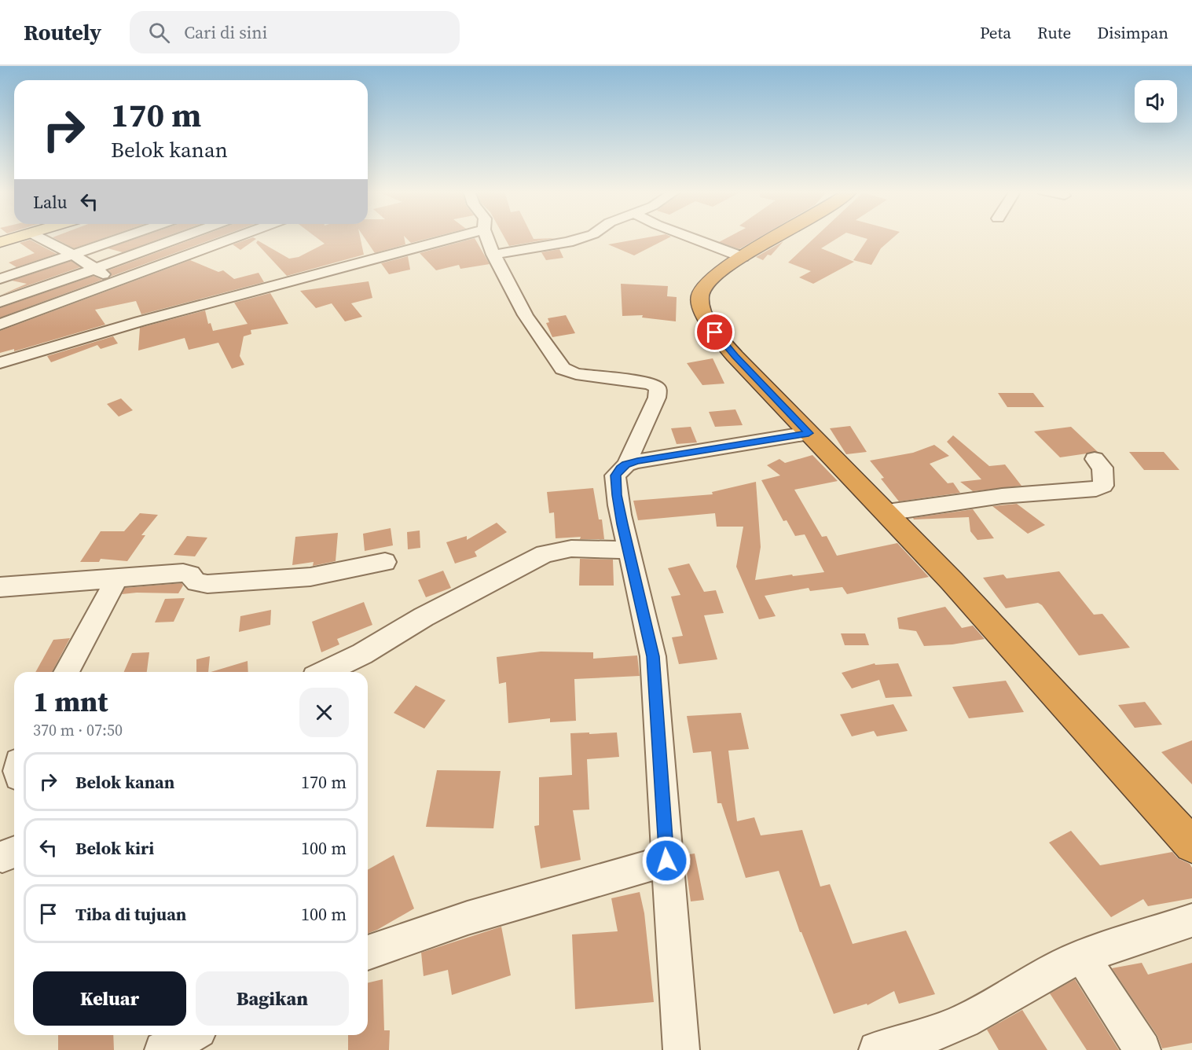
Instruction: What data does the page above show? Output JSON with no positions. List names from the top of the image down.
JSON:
{
  "page": {
    "header": "Routely",
    "search": "Cari di sini",
    "nav": ["Peta", "Rute", "Disimpan"],
    "turn": ["170 m", "Belok kanan"],
    "then": "Lalu",
    "heading": ["1 mnt", "370 m · 07:50"],
    "list": [
      {
        "name": "Belok kanan",
        "value": "170 m"
      },
      {
        "name": "Belok kiri",
        "value": "100 m"
      },
      {
        "name": "Tiba di tujuan",
        "value": "100 m"
      }
    ],
    "buttons": ["Keluar", "Bagikan"]
  }
}
